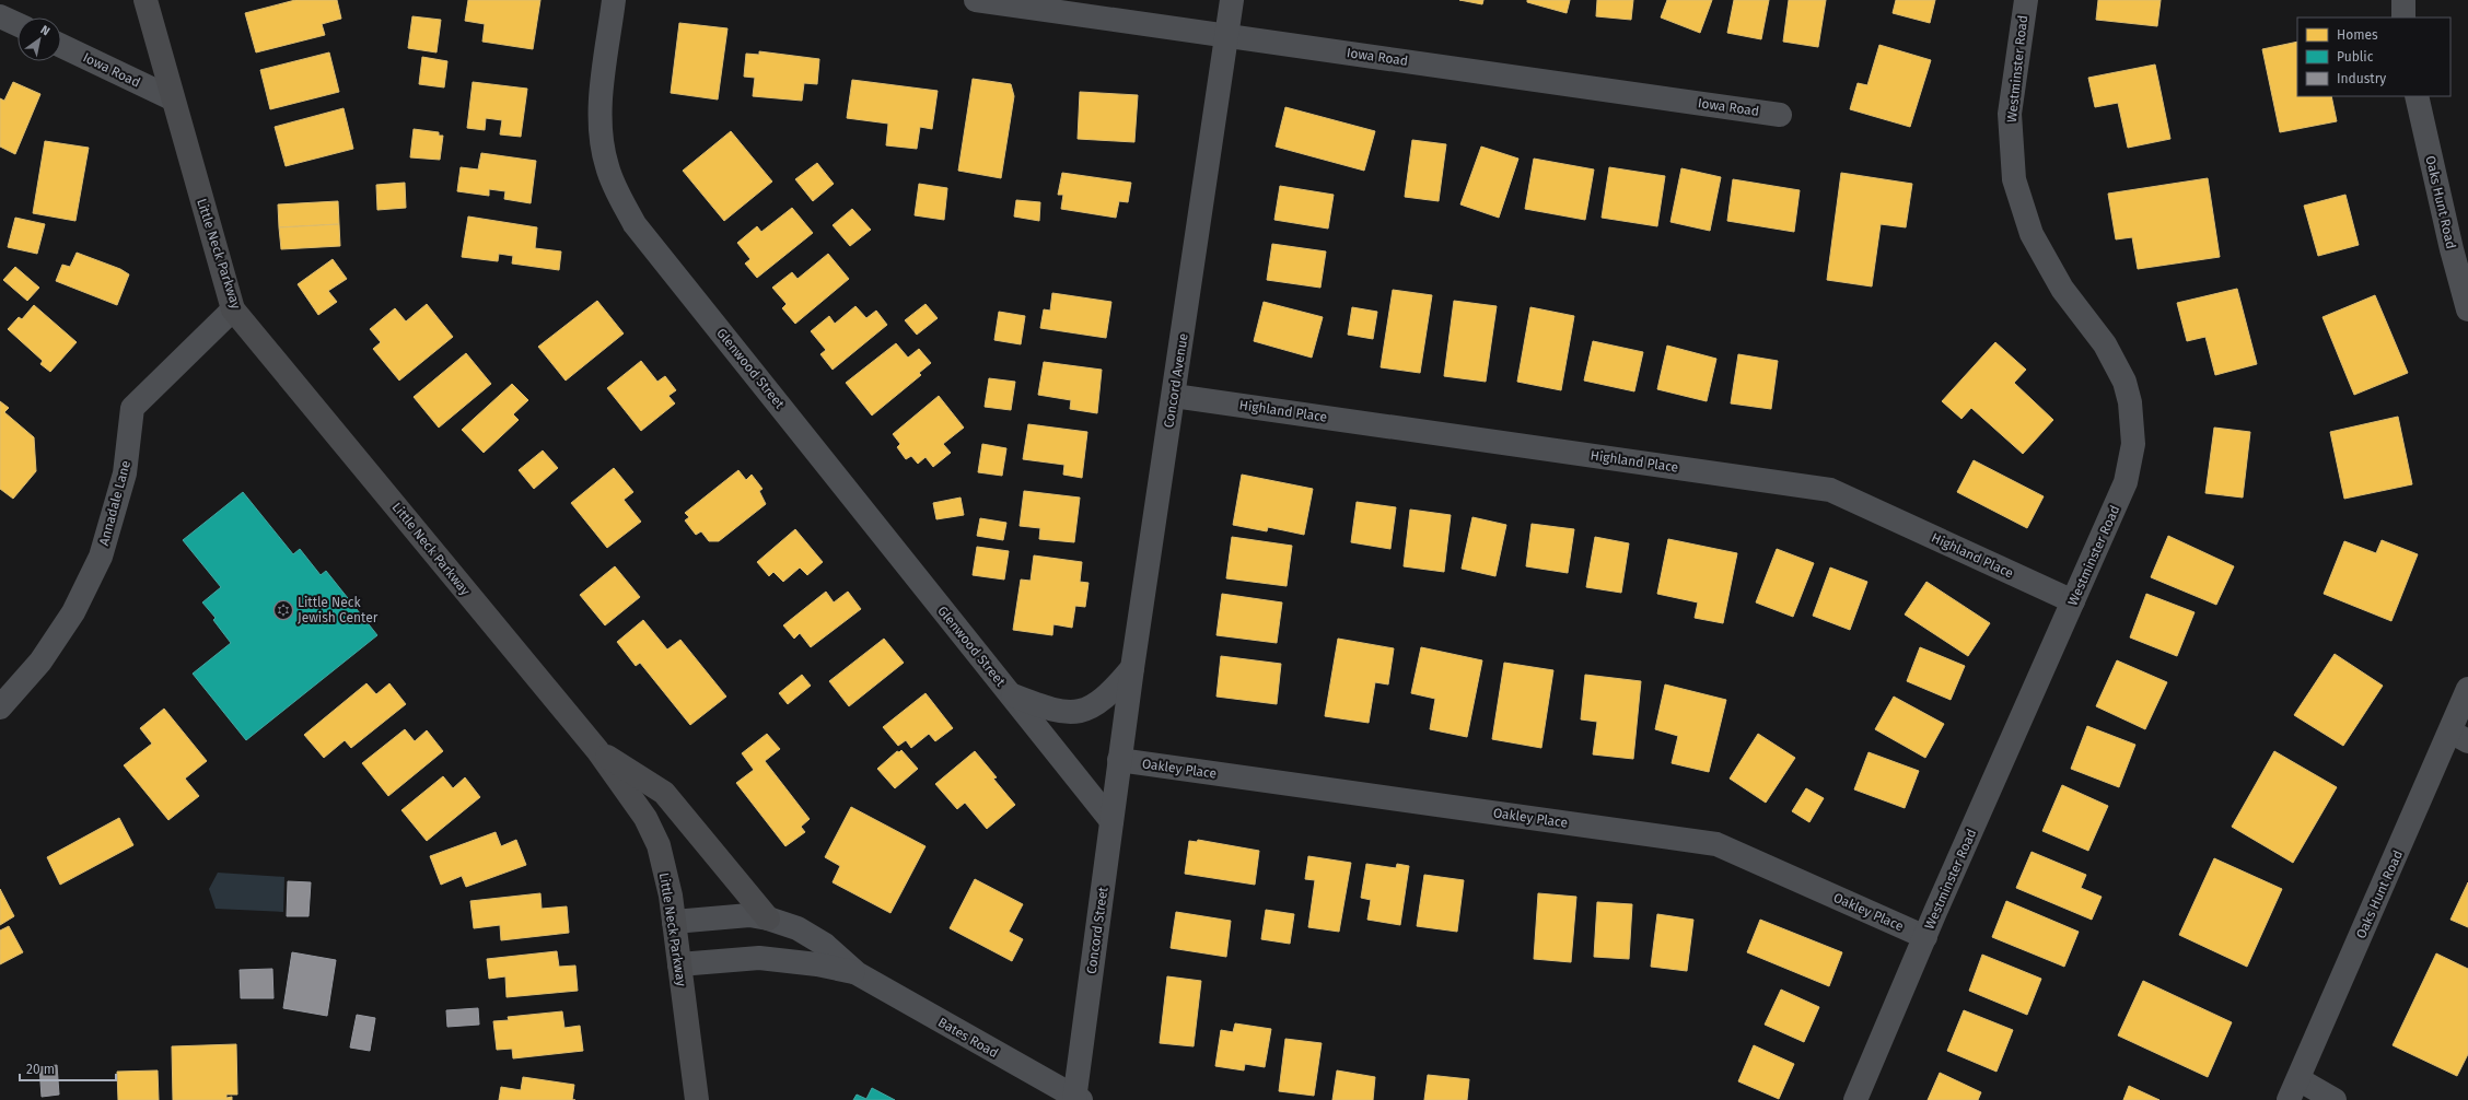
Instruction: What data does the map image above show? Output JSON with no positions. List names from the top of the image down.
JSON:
{
  "streets": {
    "main road": ["Little Neck Parkway"],
    "street": [
      "Iowa Road",
      "Westminster Road",
      "Oaks Hunt Road",
      "Glenwood Street",
      "Concord Avenue",
      "Highland Place",
      "Annadale Lane",
      "Oakley Place",
      "Concord Street",
      "Bates Road"
    ]
  },
  "crossings": [
    ["Iowa Road", "Little Neck Parkway"],
    ["Iowa Road", "Concord Avenue"],
    ["Westminster Road", "Highland Place"],
    ["Westminster Road", "Oakley Place"],
    ["Little Neck Parkway", "Annadale Lane"],
    ["Little Neck Parkway", "Bates Road"],
    ["Glenwood Street", "Concord Avenue"],
    ["Glenwood Street", "Concord Street"],
    ["Concord Avenue", "Highland Place"],
    ["Concord Avenue", "Oakley Place"],
    ["Concord Avenue", "Concord Street"],
    ["Oakley Place", "Concord Street"],
    ["Concord Street", "Bates Road"]
  ],
  "places": {
    "synagogue": ["Little Neck Jewish Center"]
  },
  "legend": ["Homes", "Public", "Industry"],
  "scale_bar": "20 m",
  "north": "top right"
}
